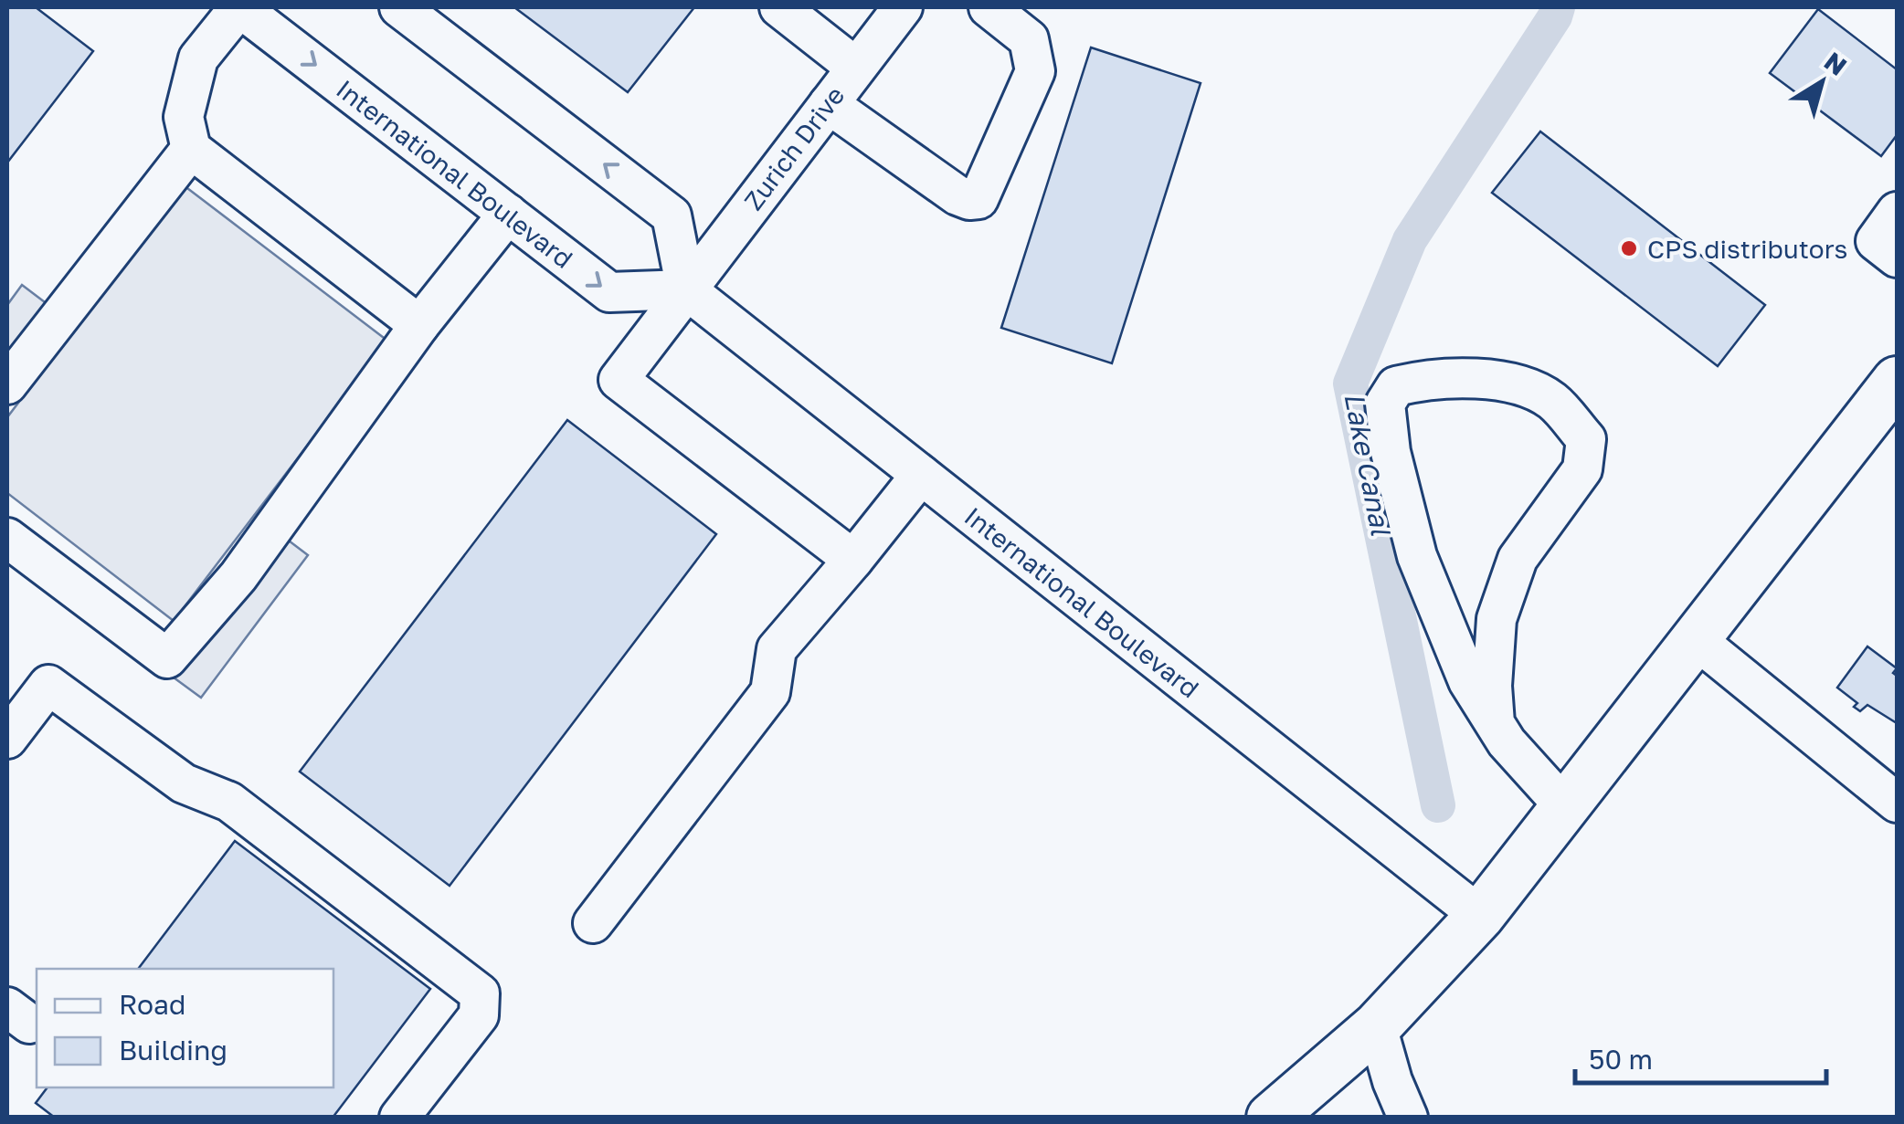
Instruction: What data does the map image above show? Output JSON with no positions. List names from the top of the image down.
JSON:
{
  "streets": {
    "street": ["Zurich Drive", "International Boulevard"]
  },
  "crossings": [
    ["Zurich Drive", "International Boulevard"]
  ],
  "water": ["Lake Canal"],
  "places": ["CPS distributors"],
  "legend": ["Road", "Building"],
  "scale_bar": "50 m",
  "north": "top right"
}
